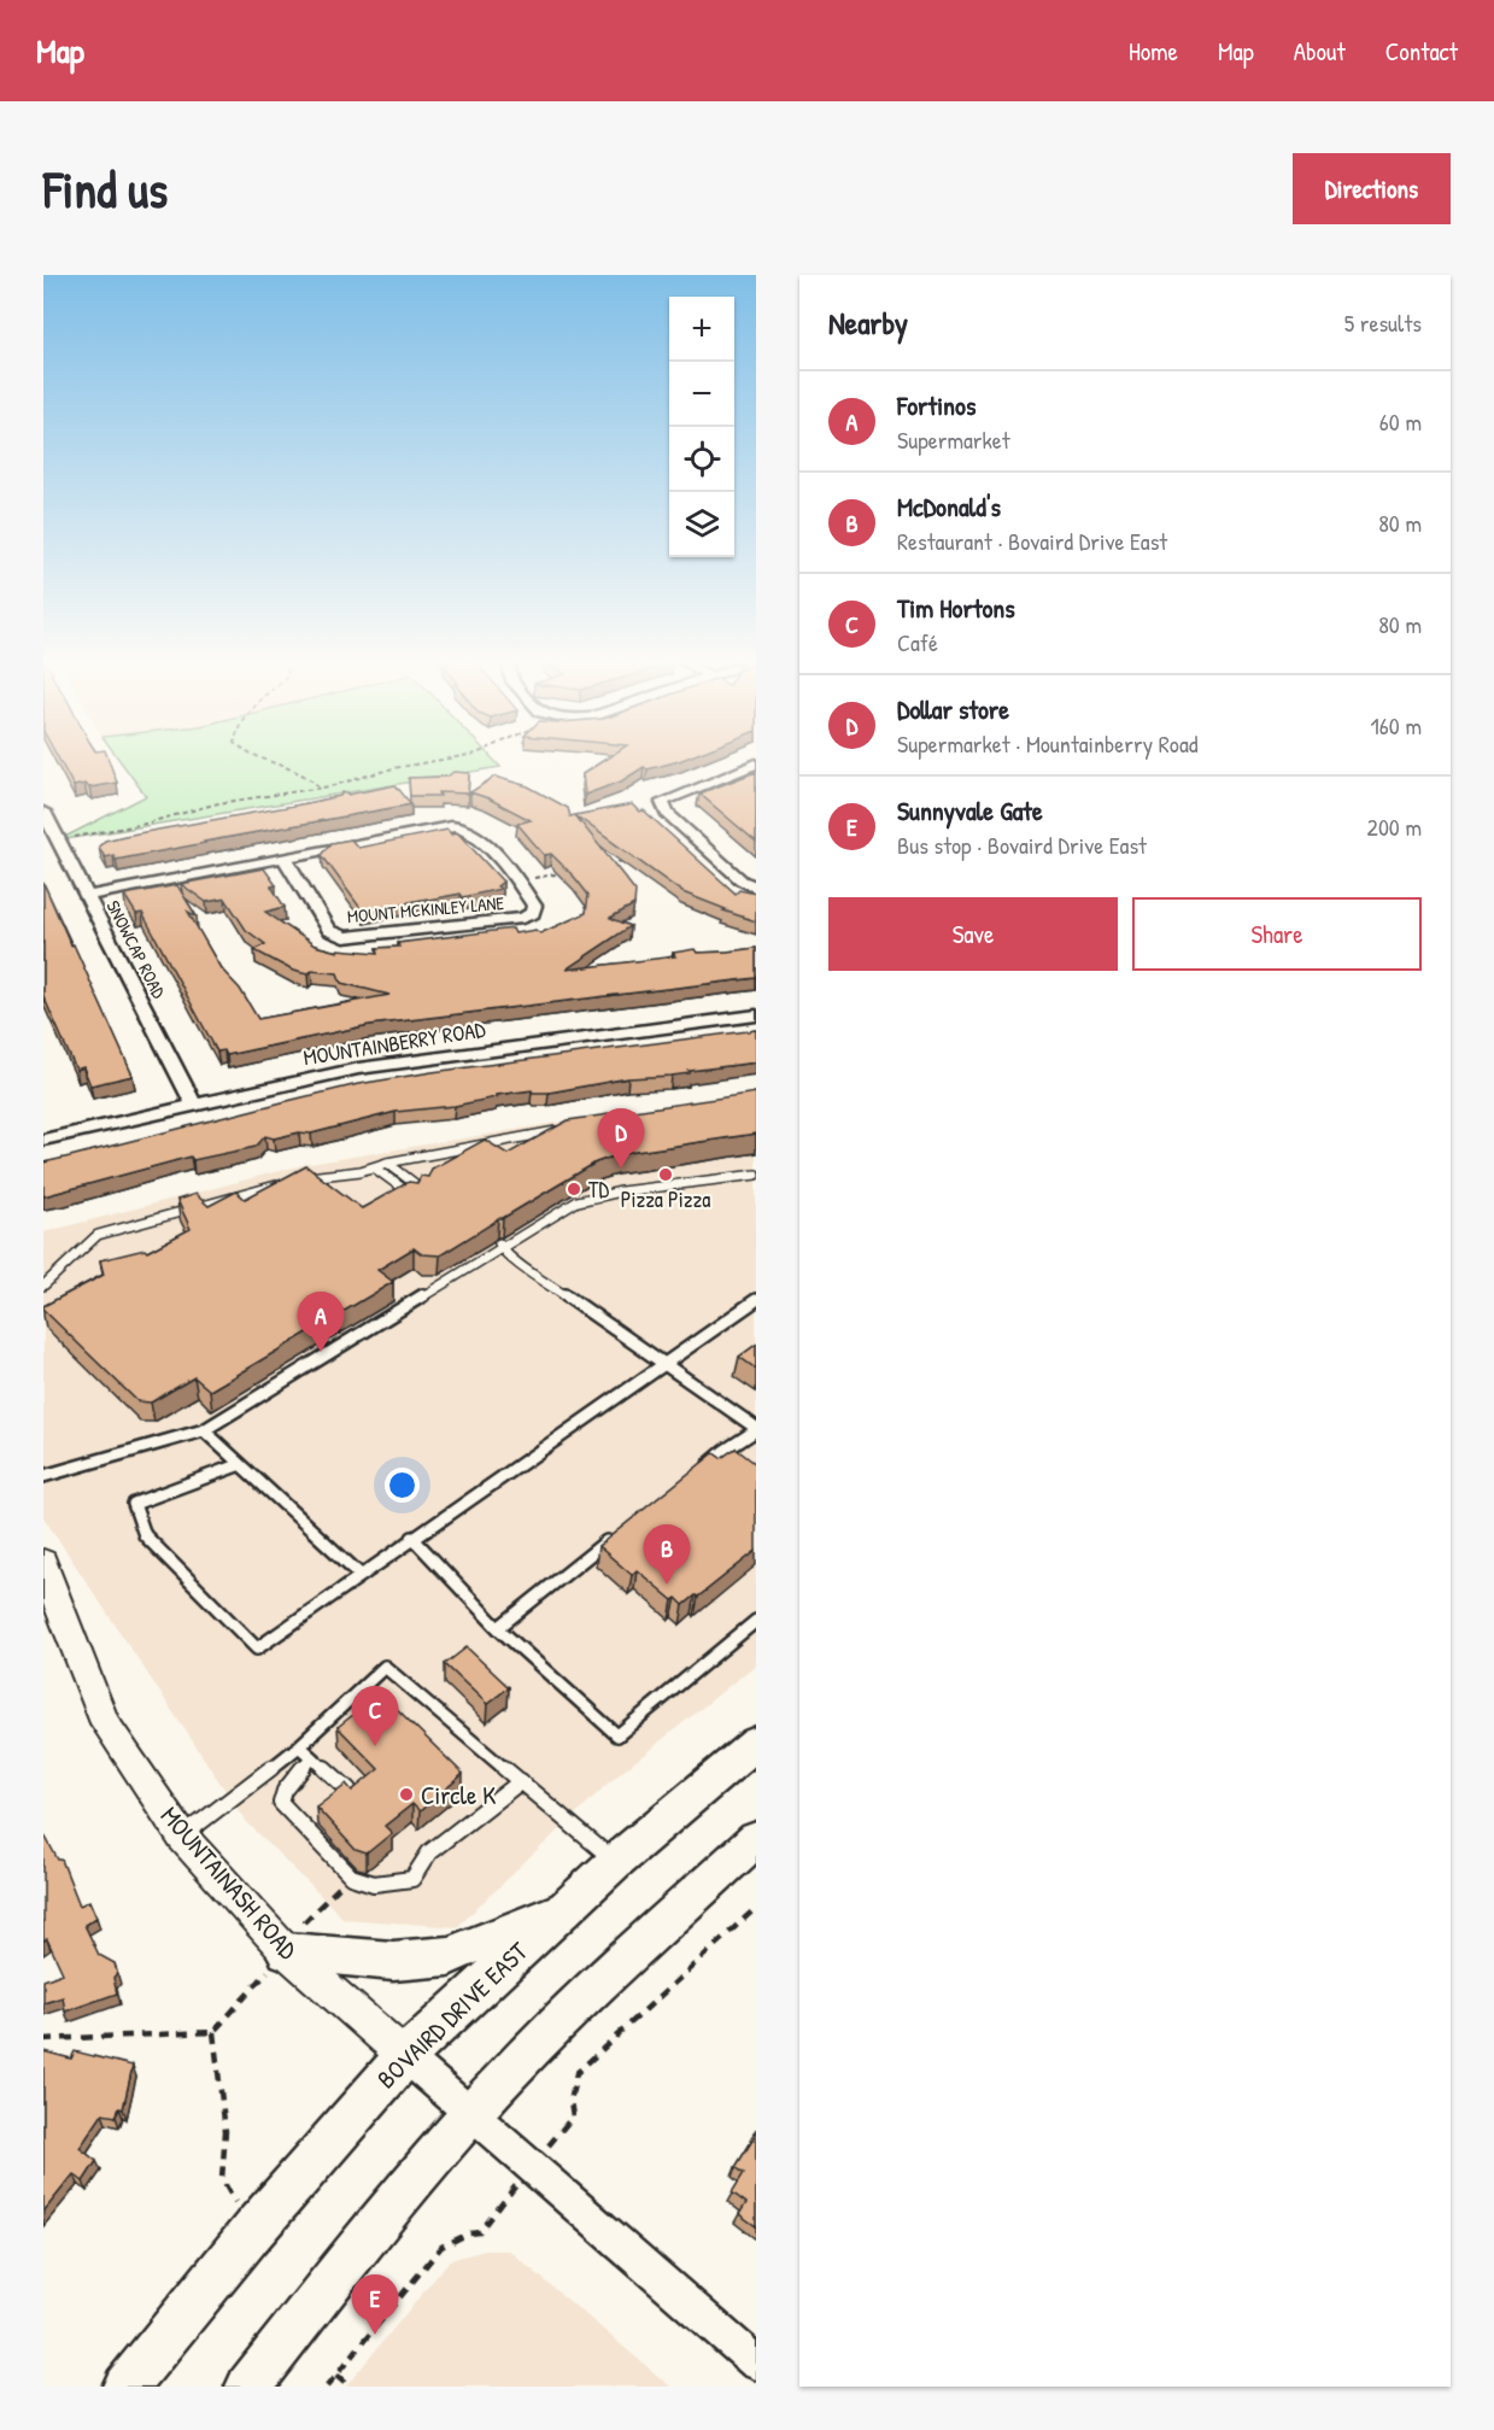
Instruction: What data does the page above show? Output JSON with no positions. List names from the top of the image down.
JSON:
{
  "streets": {
    "main road": ["BOVAIRD DRIVE EAST"],
    "street": [
      "MOUNT MCKINLEY LANE",
      "SNOWCAP ROAD",
      "MOUNTAINBERRY ROAD",
      "MOUNTAINASH ROAD"
    ]
  },
  "crossings": [
    ["MOUNT MCKINLEY LANE", "SNOWCAP ROAD"],
    ["SNOWCAP ROAD", "MOUNTAINBERRY ROAD"],
    ["MOUNTAINASH ROAD", "BOVAIRD DRIVE EAST"]
  ],
  "places": ["Pizza Pizza", "TD", "Circle K"],
  "page": {
    "header": "Map",
    "nav": [
      "Home",
      "Map",
      "About",
      "Contact"
    ],
    "buttons": [
      "Directions",
      ["Save", "Share"]
    ],
    "title": "Find us",
    "heading": ["Nearby", "5 results"],
    "map_buttons": ["+", "−"],
    "list": [
      {
        "mark": "A",
        "name": "Fortinos",
        "note": "Supermarket",
        "value": "60 m"
      },
      {
        "mark": "B",
        "name": "McDonald's",
        "note": "Restaurant · Bovaird Drive East",
        "value": "80 m"
      },
      {
        "mark": "C",
        "name": "Tim Hortons",
        "note": "Café",
        "value": "80 m"
      },
      {
        "mark": "D",
        "name": "Dollar store",
        "note": "Supermarket · Mountainberry Road",
        "value": "160 m"
      },
      {
        "mark": "E",
        "name": "Sunnyvale Gate",
        "note": "Bus stop · Bovaird Drive East",
        "value": "200 m"
      }
    ],
    "pins": [
      "D",
      "A",
      "B",
      "C",
      "E"
    ]
  }
}
